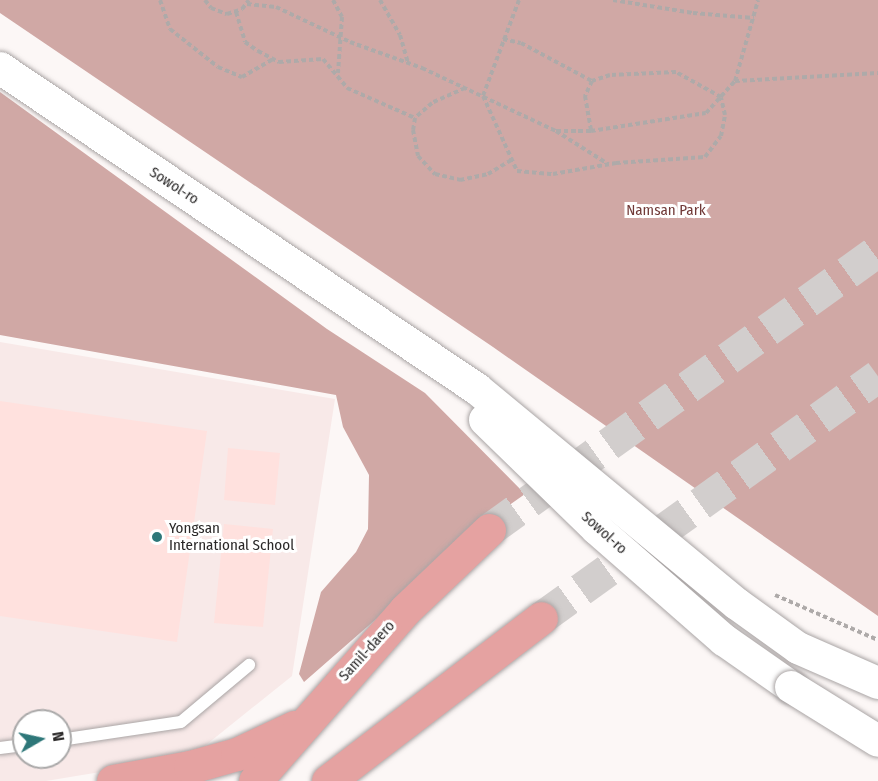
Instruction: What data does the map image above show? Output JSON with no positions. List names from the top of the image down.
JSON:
{
  "streets": {
    "main road": ["Sowol-ro", "Samil-daero"]
  },
  "parks": ["Namsan Park"],
  "places": ["Yongsan International School"],
  "north": "right"
}
